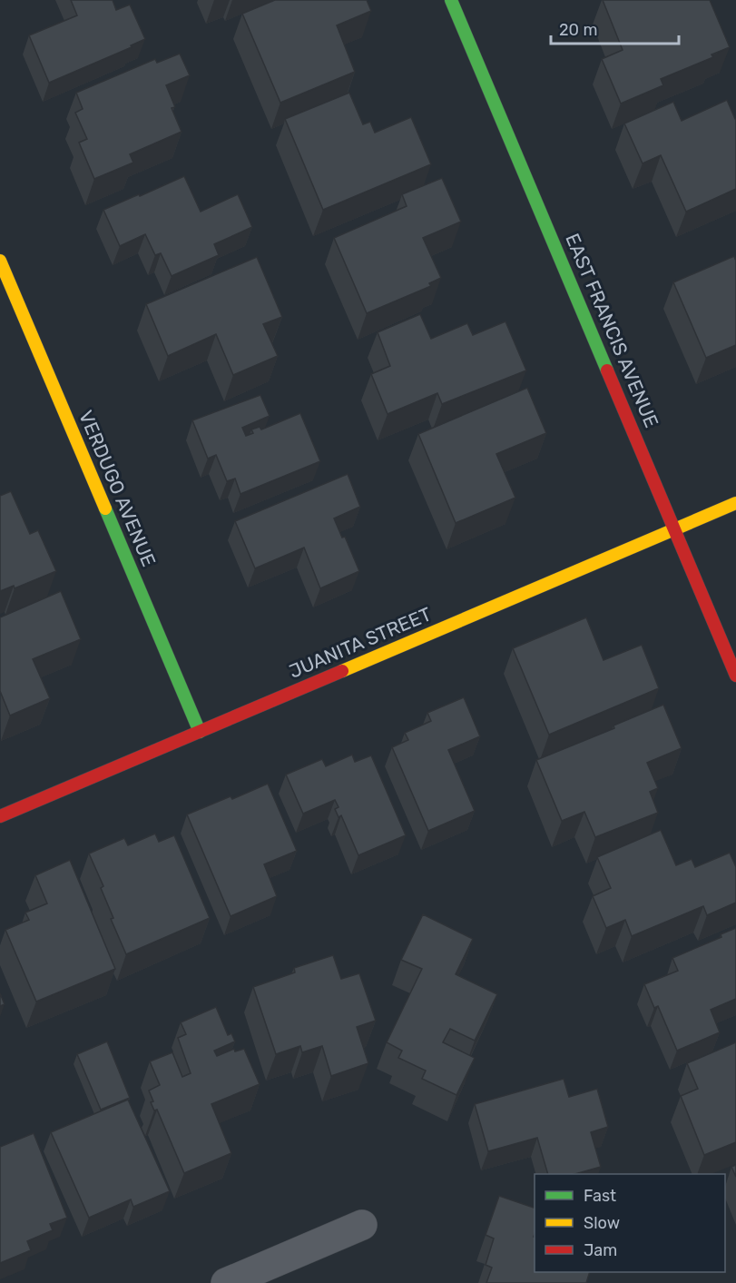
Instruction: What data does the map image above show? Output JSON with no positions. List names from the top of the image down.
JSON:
{
  "streets": {
    "street": ["EAST FRANCIS AVENUE", "VERDUGO AVENUE", "JUANITA STREET"]
  },
  "crossings": [
    ["EAST FRANCIS AVENUE", "JUANITA STREET"],
    ["VERDUGO AVENUE", "JUANITA STREET"]
  ],
  "legend": ["Fast", "Slow", "Jam"],
  "scale_bar": "20 m"
}
